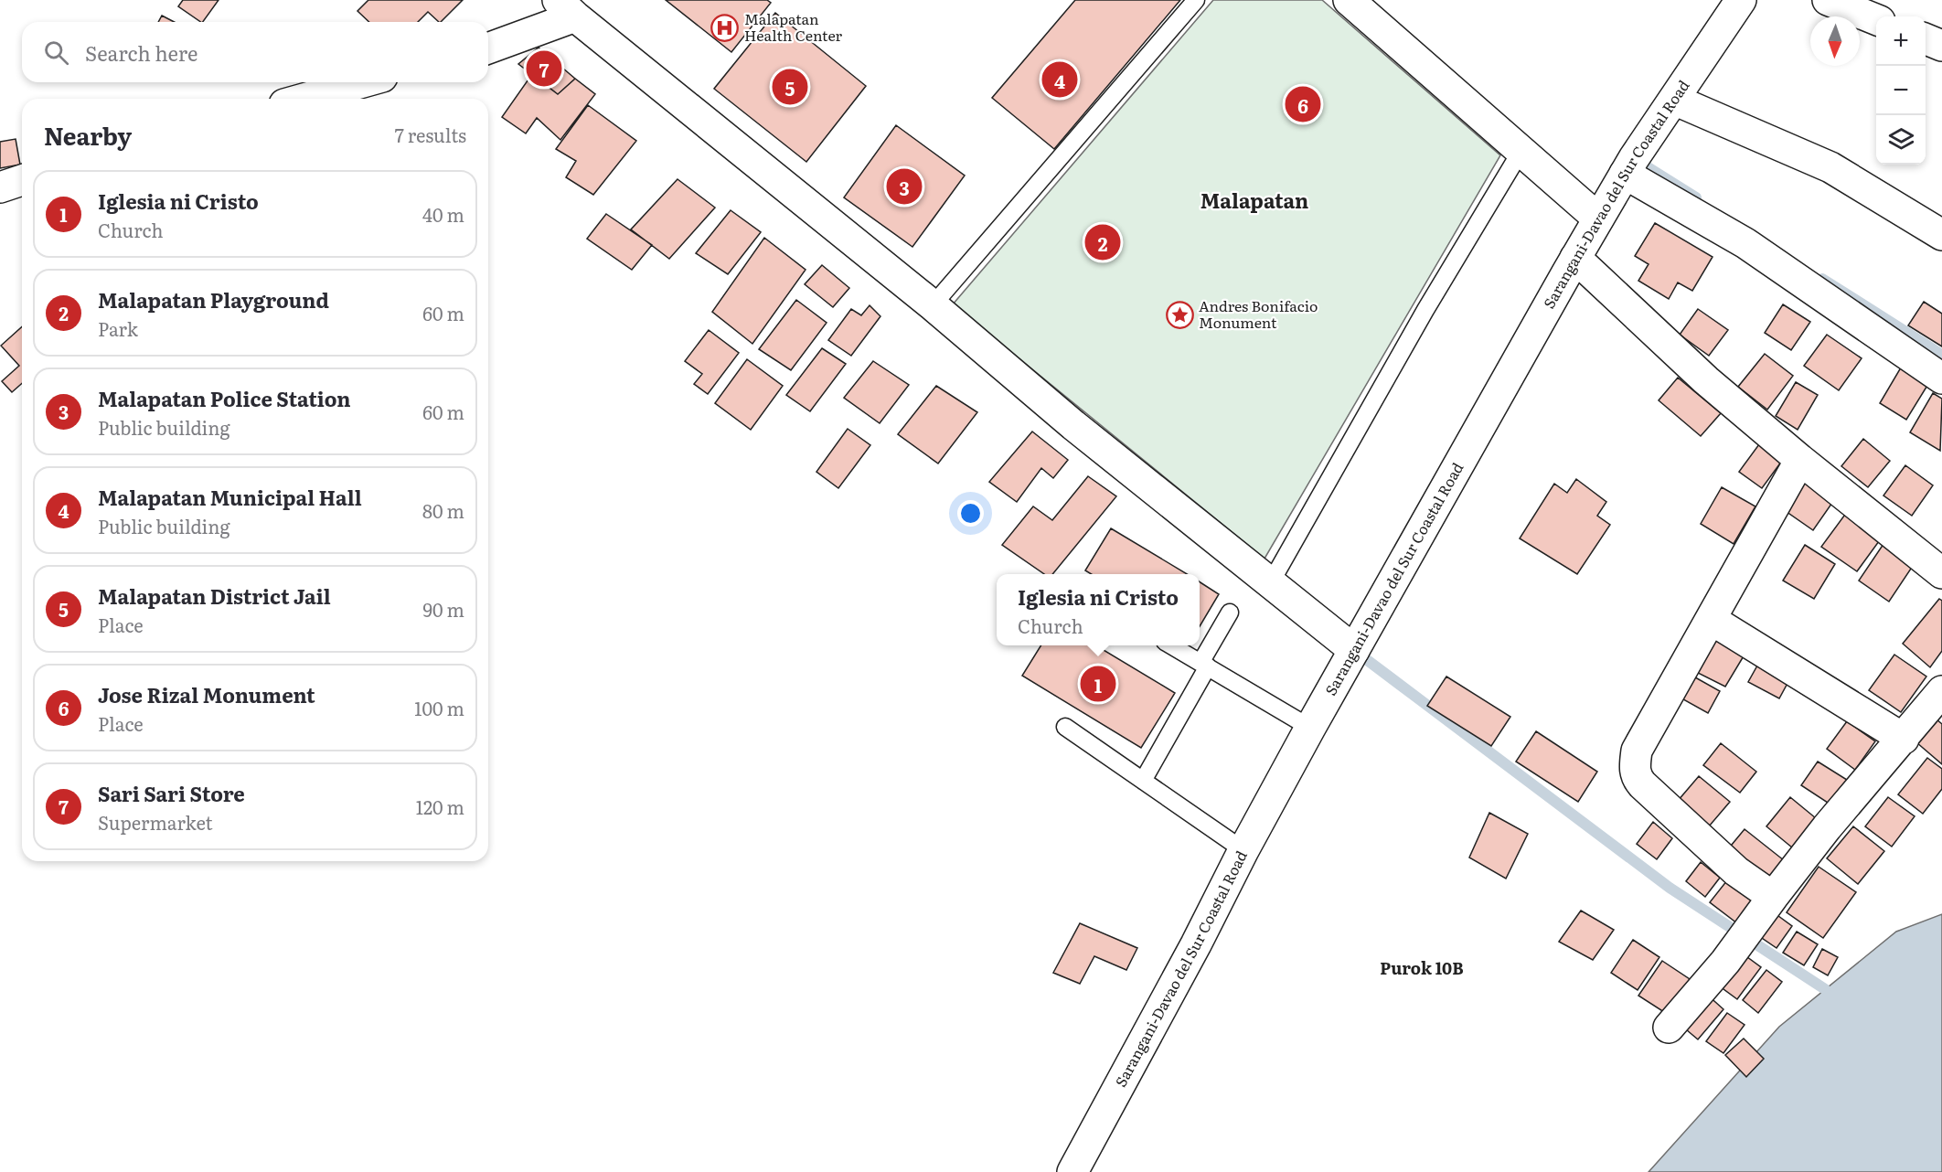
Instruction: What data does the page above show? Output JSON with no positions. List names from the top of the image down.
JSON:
{
  "streets": {
    "street": ["Sarangani-Davao del Sur Coastal Road"]
  },
  "districts": ["Malapatan", "Purok 10B"],
  "places": {
    "hospital": ["Malapatan Health Center"],
    "place": ["Andres Bonifacio Monument"]
  },
  "north": "bottom",
  "page": {
    "map_buttons": ["+", "−"],
    "search": "Search here",
    "pins": [
      "7",
      "4",
      "5",
      "6",
      "3",
      "2",
      "1"
    ],
    "heading": ["Nearby", "7 results"],
    "list": [
      {
        "mark": "1",
        "name": "Iglesia ni Cristo",
        "note": "Church",
        "value": "40 m"
      },
      {
        "mark": "2",
        "name": "Malapatan Playground",
        "note": "Park",
        "value": "60 m"
      },
      {
        "mark": "3",
        "name": "Malapatan Police Station",
        "note": "Public building",
        "value": "60 m"
      },
      {
        "mark": "4",
        "name": "Malapatan Municipal Hall",
        "note": "Public building",
        "value": "80 m"
      },
      {
        "mark": "5",
        "name": "Malapatan District Jail",
        "note": "Place",
        "value": "90 m"
      },
      {
        "mark": "6",
        "name": "Jose Rizal Monument",
        "note": "Place",
        "value": "100 m"
      },
      {
        "mark": "7",
        "name": "Sari Sari Store",
        "note": "Supermarket",
        "value": "120 m"
      }
    ],
    "popup": ["Iglesia ni Cristo", "Church"]
  }
}
